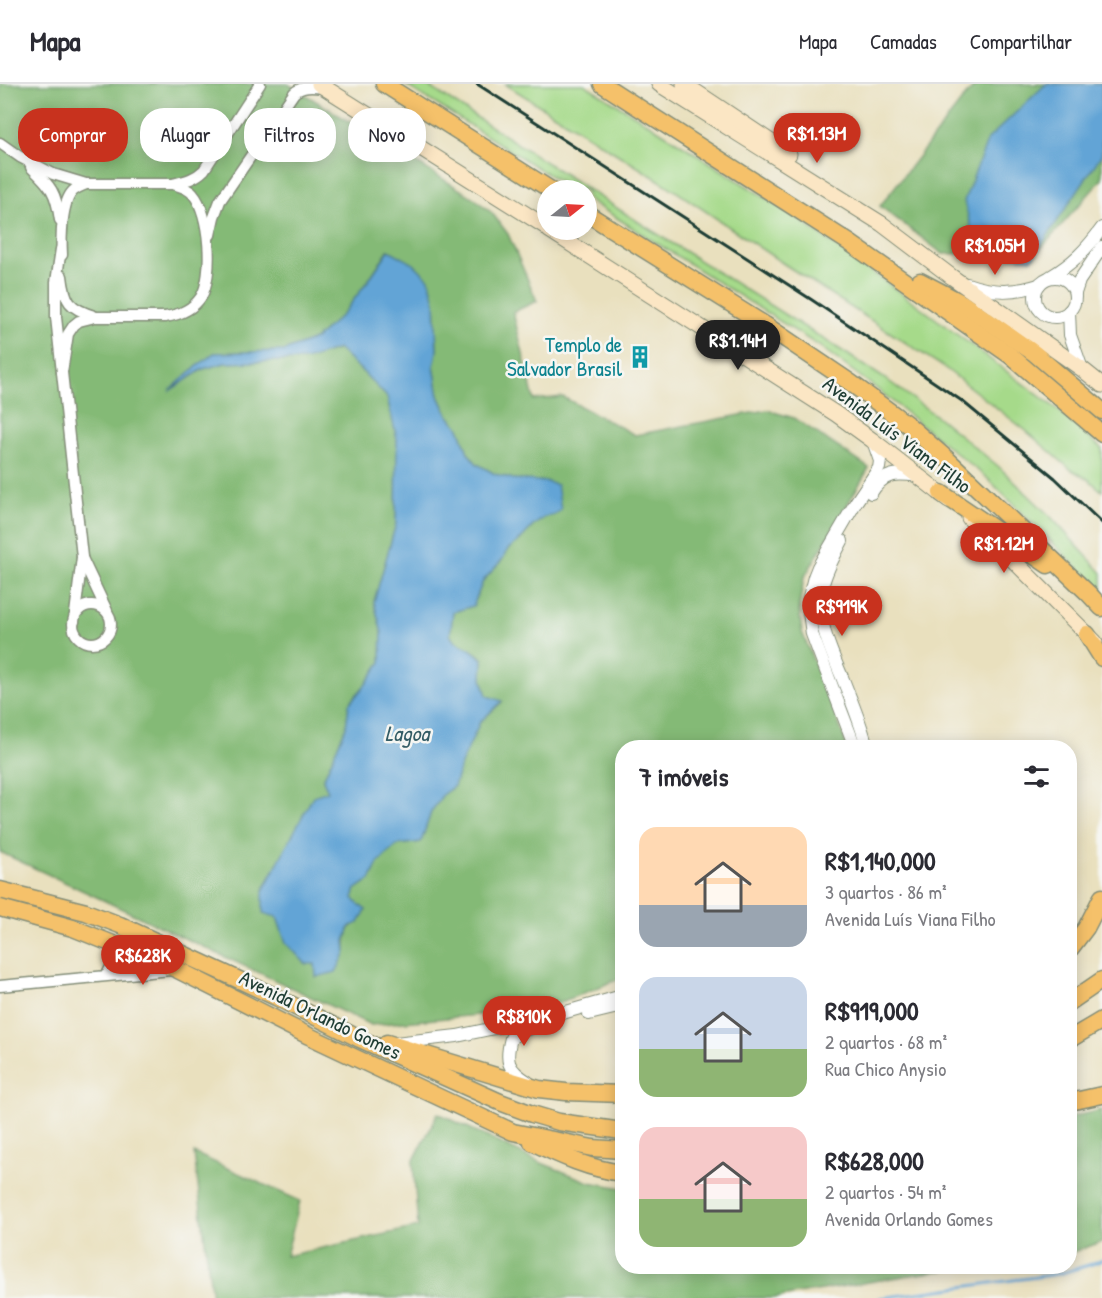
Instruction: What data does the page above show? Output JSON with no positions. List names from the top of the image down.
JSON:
{
  "streets": {
    "main road": ["Avenida Luís Viana Filho", "Avenida Orlando Gomes"]
  },
  "water": ["Lagoa"],
  "places": {
    "building": ["Templo de Salvador Brasil"]
  },
  "north": "right",
  "page": {
    "header": "Mapa",
    "nav": ["Mapa", "Camadas", "Compartilhar"],
    "chip": [
      "Comprar",
      "Alugar",
      "Filtros",
      "Novo"
    ],
    "price": [
      "R$1.13M",
      "R$1.05M",
      "R$1.14M",
      "R$1.12M",
      "R$919K",
      "R$628K",
      "R$810K"
    ],
    "heading": "7 imóveis",
    "list": [
      {
        "name": "R$1,140,000",
        "note": "3 quartos · 86 m² · Avenida Luís Viana Filho"
      },
      {
        "name": "R$919,000",
        "note": "2 quartos · 68 m² · Rua Chico Anysio"
      },
      {
        "name": "R$628,000",
        "note": "2 quartos · 54 m² · Avenida Orlando Gomes"
      }
    ]
  }
}
